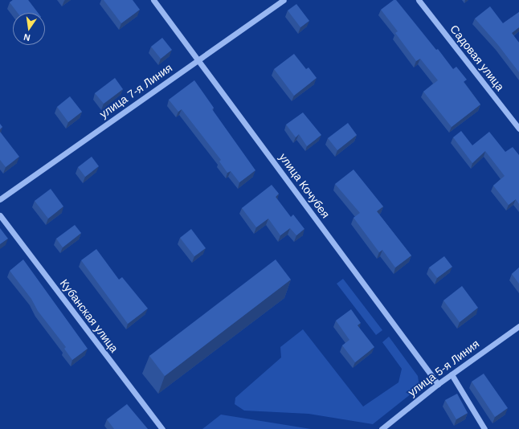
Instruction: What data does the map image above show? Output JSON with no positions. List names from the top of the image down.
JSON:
{
  "streets": {
    "street": [
      "Садовая улица",
      "улица 7-я Линия",
      "улица Кочубея",
      "Кубанская улица",
      "улица 5-я Линия"
    ]
  },
  "crossings": [
    ["улица 7-я Линия", "улица Кочубея"],
    ["улица Кочубея", "улица 5-я Линия"]
  ],
  "north": "bottom"
}
